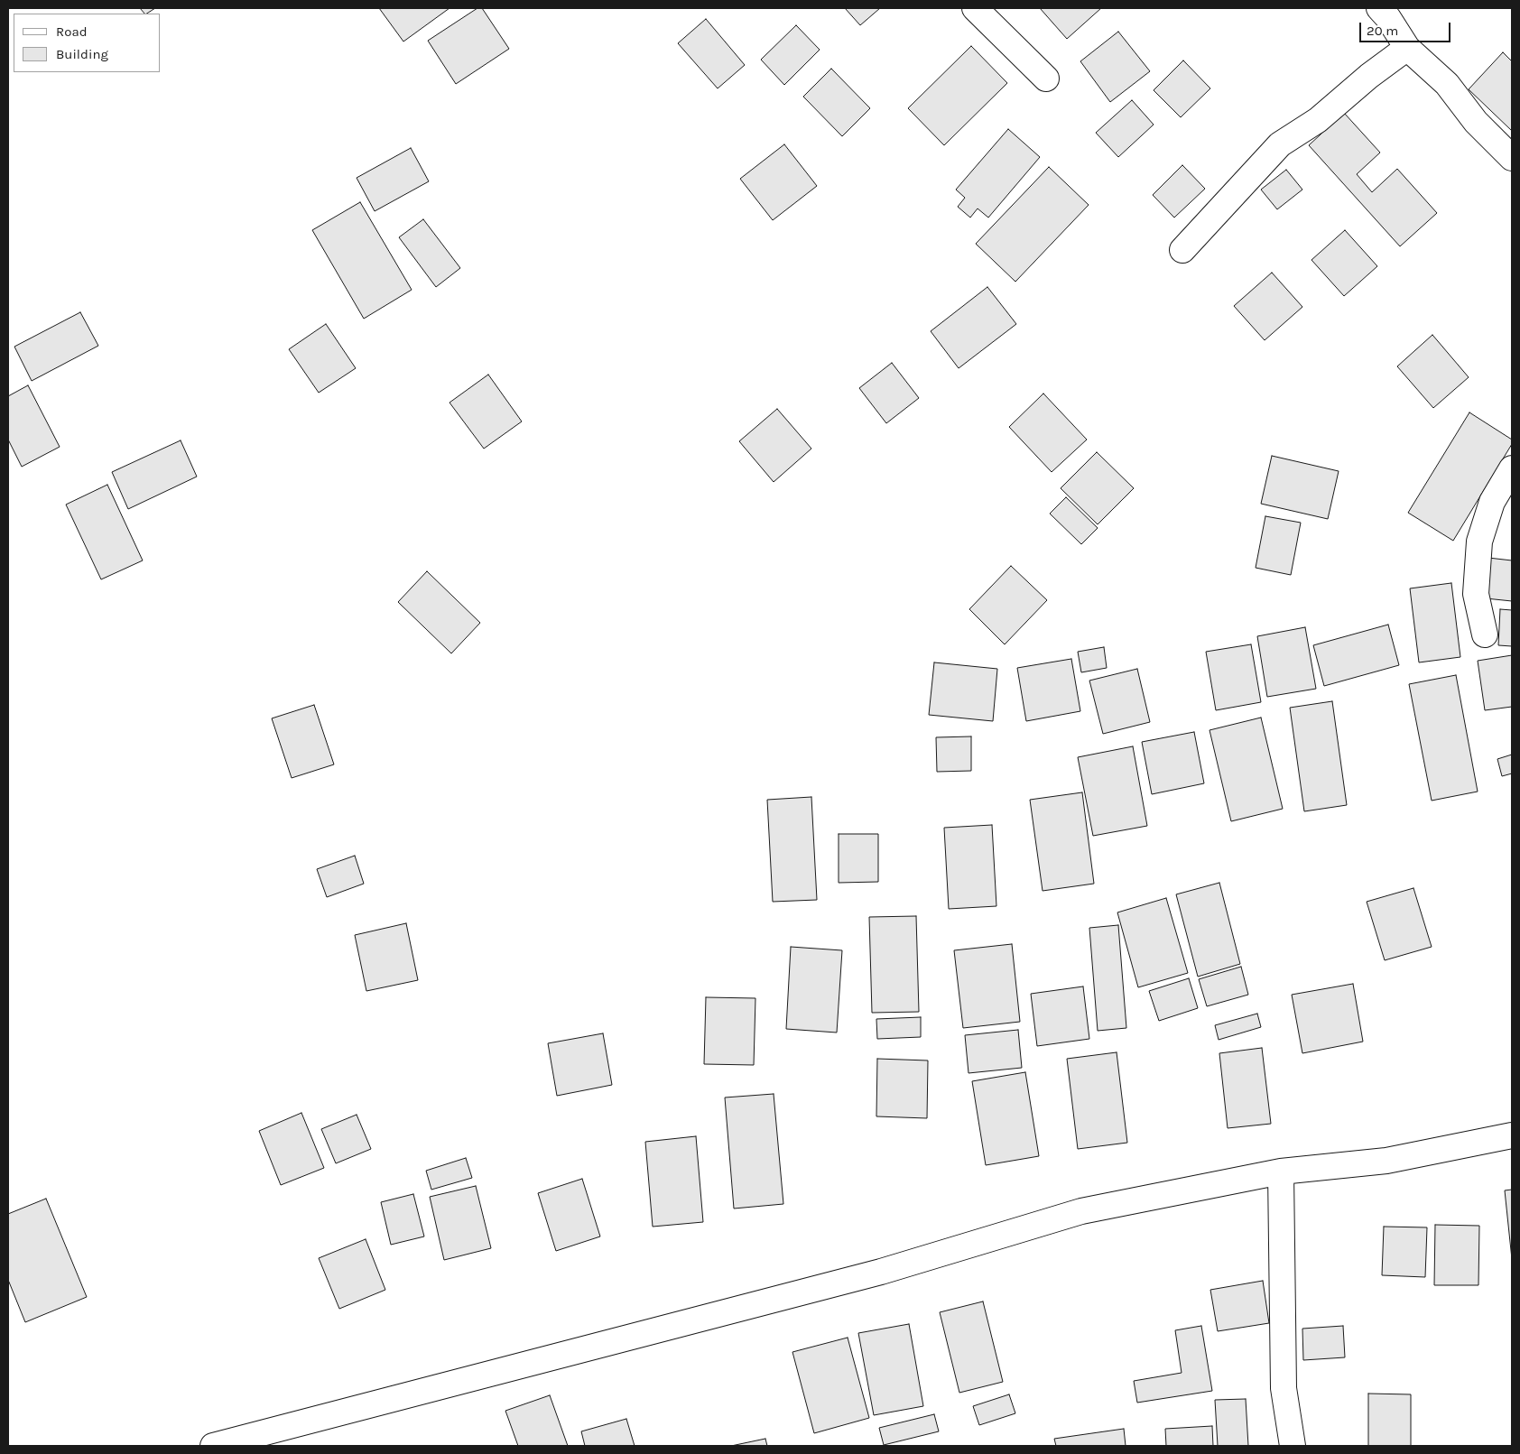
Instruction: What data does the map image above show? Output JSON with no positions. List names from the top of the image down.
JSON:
{
  "legend": ["Road", "Building"],
  "scale_bar": "20 m"
}
